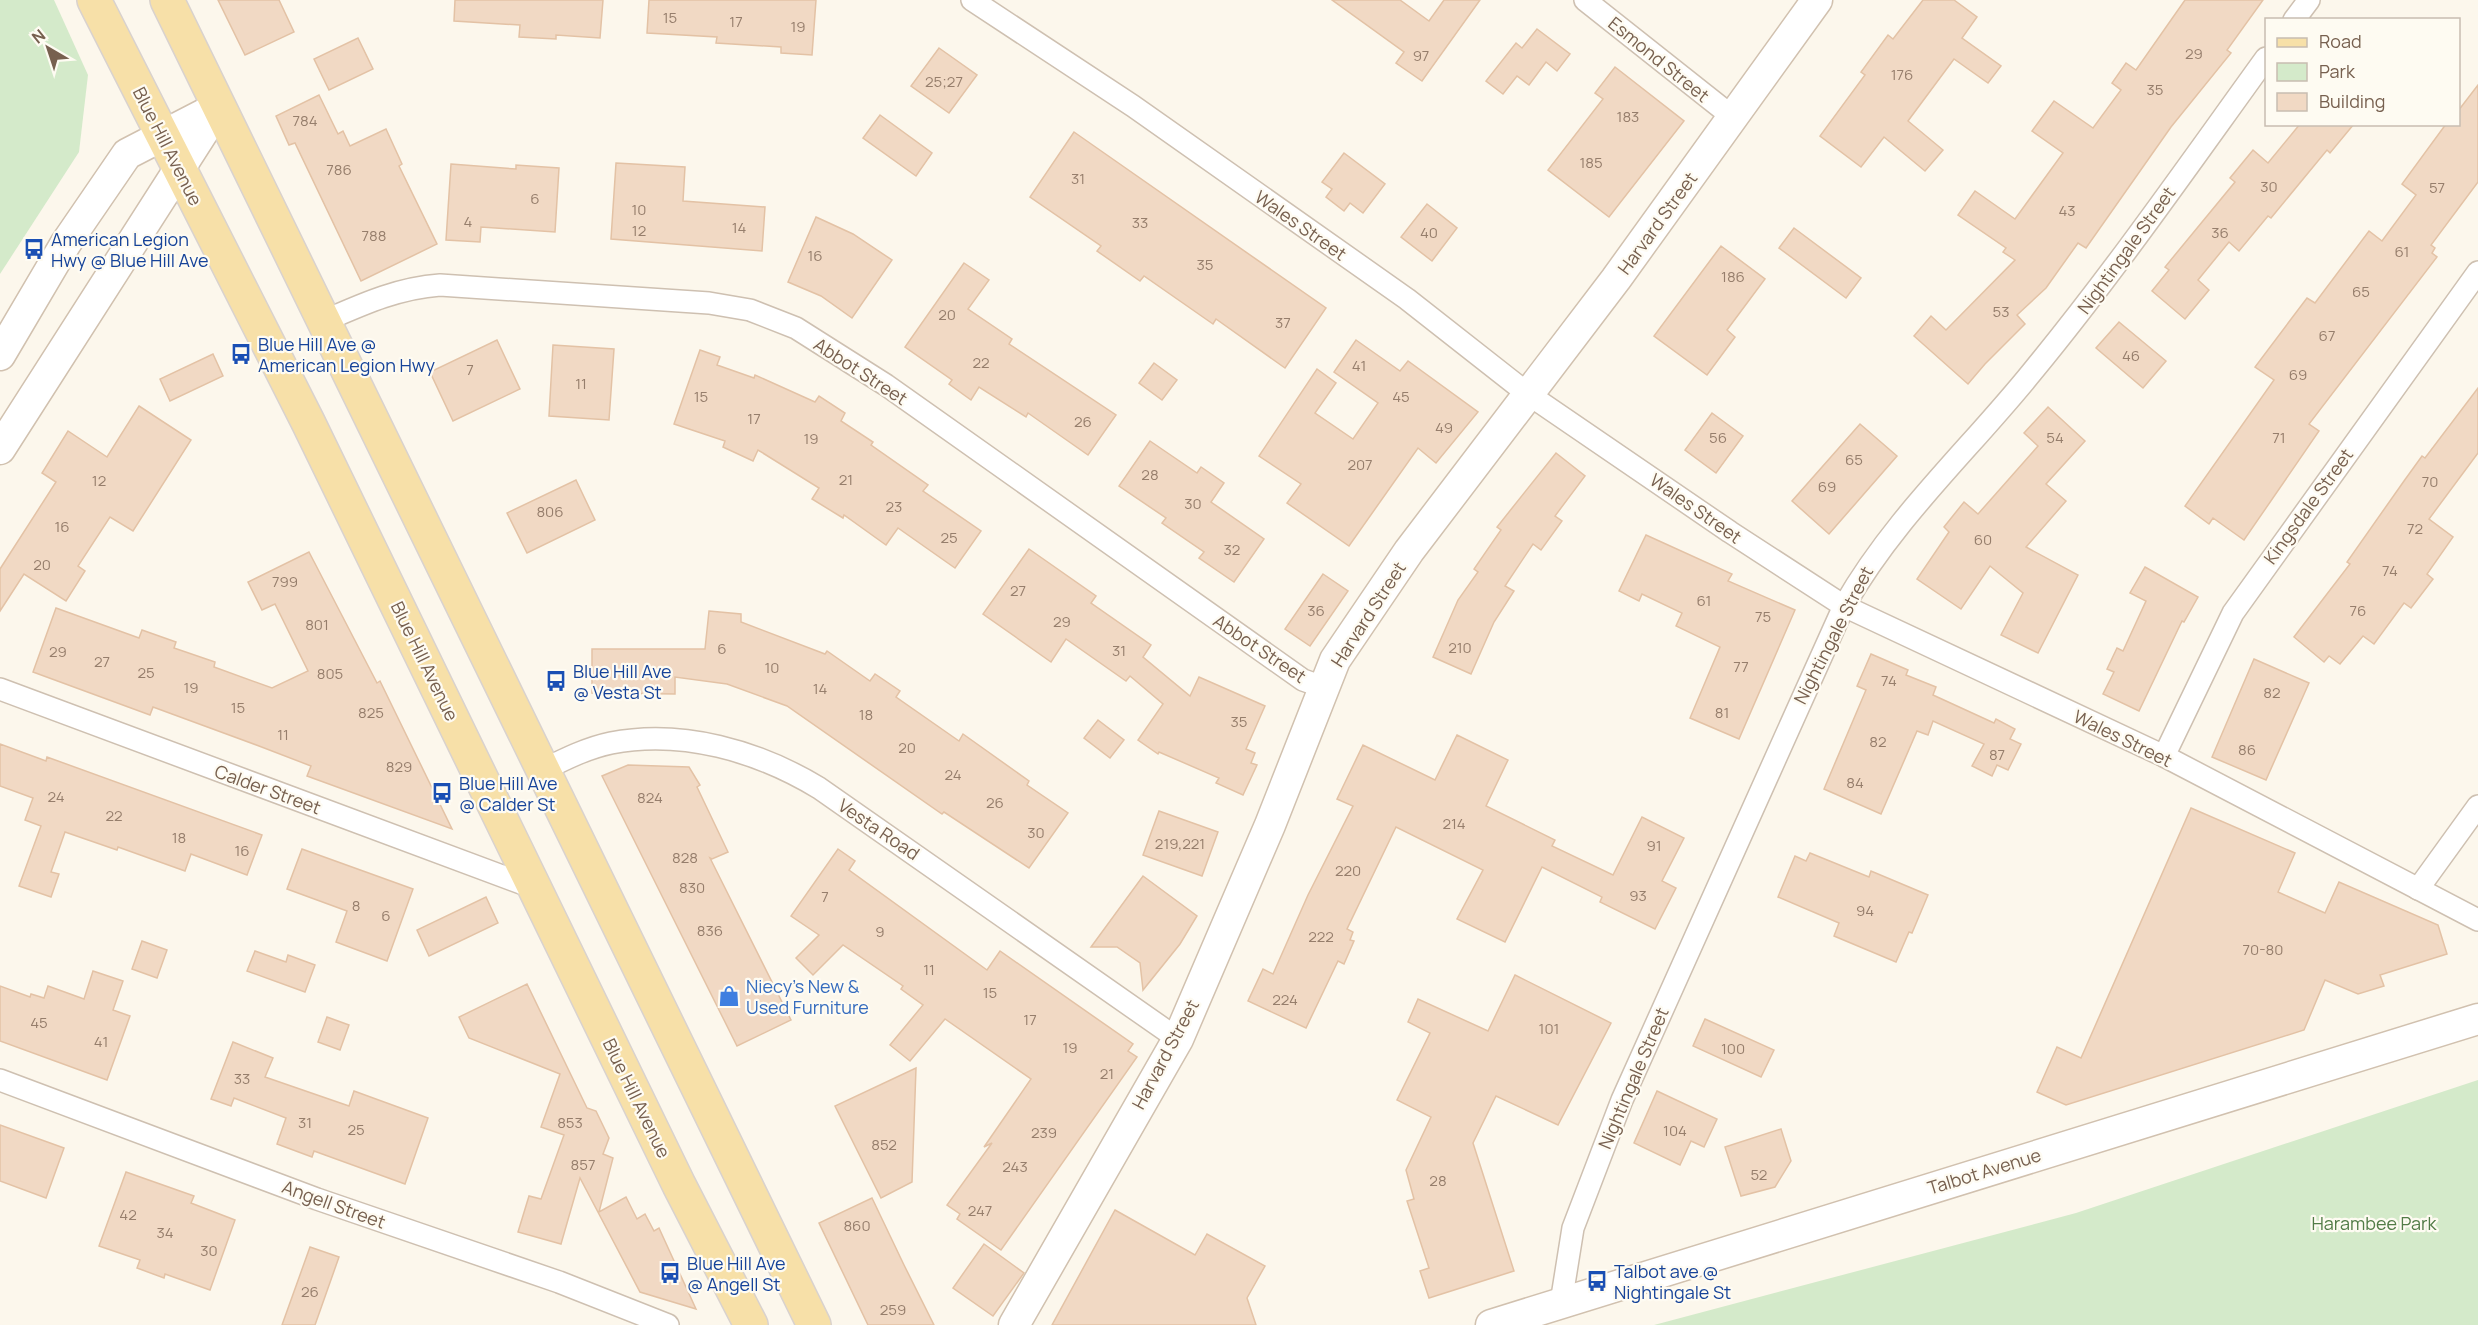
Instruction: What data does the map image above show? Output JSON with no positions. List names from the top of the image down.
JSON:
{
  "streets": {
    "main road": ["Blue Hill Avenue", "Harvard Street", "Talbot Avenue"],
    "street": [
      "Esmond Street",
      "Wales Street",
      "Nightingale Street",
      "Abbot Street",
      "Kingsdale Street",
      "Calder Street",
      "Vesta Road",
      "Angell Street"
    ]
  },
  "crossings": [
    ["Esmond Street", "Harvard Street"],
    ["Blue Hill Avenue", "Calder Street"],
    ["Harvard Street", "Wales Street"],
    ["Harvard Street", "Abbot Street"],
    ["Harvard Street", "Vesta Road"],
    ["Wales Street", "Nightingale Street"],
    ["Wales Street", "Kingsdale Street"],
    ["Nightingale Street", "Talbot Avenue"]
  ],
  "parks": ["Harambee Park"],
  "places": {
    "bus stop": [
      "American Legion Hwy @ Blue Hill Ave",
      "Blue Hill Ave @ American Legion Hwy",
      "Blue Hill Ave @ Vesta St",
      "Blue Hill Ave @ Calder St",
      "Blue Hill Ave @ Angell St",
      "Talbot ave @ Nightingale St"
    ],
    "shop": ["Niecy's New & Used Furniture"]
  },
  "house_numbers": [
    "15",
    "17",
    "19",
    "29",
    "97",
    "176",
    "25;27",
    "35",
    "183",
    "784",
    "185",
    "786",
    "31",
    "30",
    "57",
    "6",
    "10",
    "43",
    "4",
    "33",
    "14",
    "12",
    "40",
    "36",
    "788",
    "61",
    "16",
    "35",
    "186",
    "65",
    "53",
    "20",
    "37",
    "67",
    "46",
    "22",
    "41",
    "7",
    "69",
    "11",
    "15",
    "45",
    "17",
    "26",
    "49",
    "56",
    "54",
    "71",
    "19",
    "65",
    "207",
    "28",
    "21",
    "12",
    "70",
    "69",
    "30",
    "23",
    "806",
    "16",
    "72",
    "25",
    "60",
    "32",
    "20",
    "74",
    "799",
    "27",
    "61",
    "36",
    "76",
    "75",
    "29",
    "801",
    "210",
    "6",
    "31",
    "29",
    "27",
    "77",
    "10",
    "25",
    "805",
    "74",
    "19",
    "14",
    "82",
    "15",
    "825",
    "81",
    "18",
    "35",
    "11",
    "82",
    "20",
    "86",
    "87",
    "829",
    "24",
    "84",
    "24",
    "824",
    "26",
    "22",
    "214",
    "30",
    "18",
    "219,221",
    "91",
    "16",
    "828",
    "220",
    "830",
    "93",
    "7",
    "8",
    "94",
    "6",
    "836",
    "9",
    "222",
    "70-80",
    "11",
    "15",
    "224",
    "17",
    "45",
    "101",
    "41",
    "19",
    "100",
    "21",
    "33",
    "31",
    "853",
    "25",
    "104",
    "239",
    "852",
    "857",
    "243",
    "52",
    "28",
    "247",
    "42",
    "860",
    "34",
    "30",
    "26",
    "259"
  ],
  "legend": ["Road", "Park", "Building"],
  "north": "top left"
}
